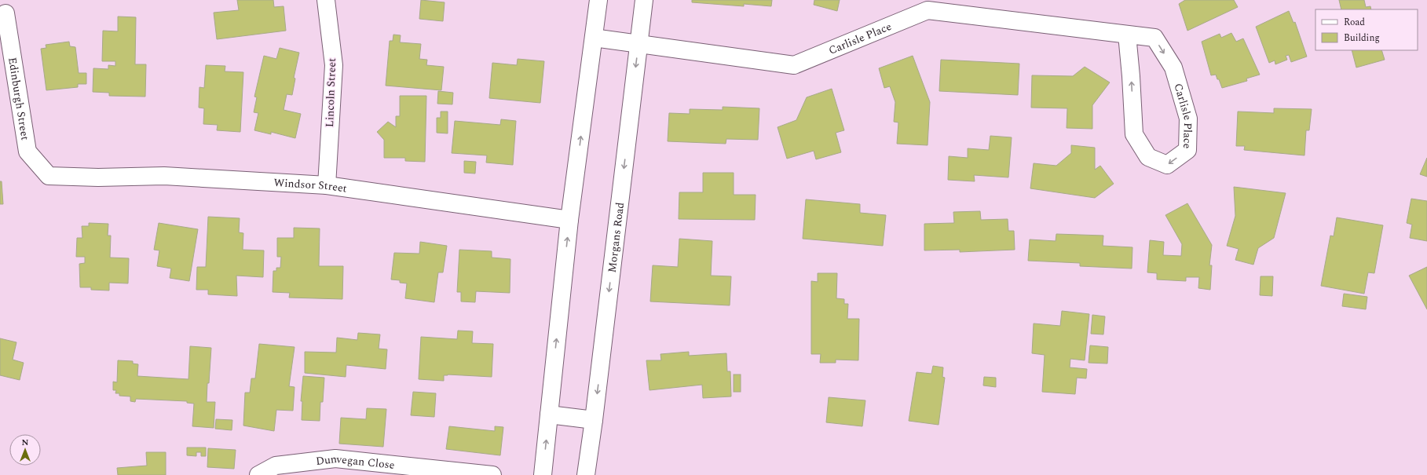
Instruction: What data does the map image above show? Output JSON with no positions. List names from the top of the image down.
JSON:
{
  "streets": {
    "street": [
      "Carlisle Place",
      "Lincoln Street",
      "Edinburgh Street",
      "Windsor Street",
      "Morgans Road",
      "Dunvegan Close"
    ]
  },
  "crossings": [
    ["Carlisle Place", "Morgans Road"],
    ["Lincoln Street", "Windsor Street"],
    ["Edinburgh Street", "Windsor Street"]
  ],
  "legend": ["Road", "Building"],
  "north": "top"
}
